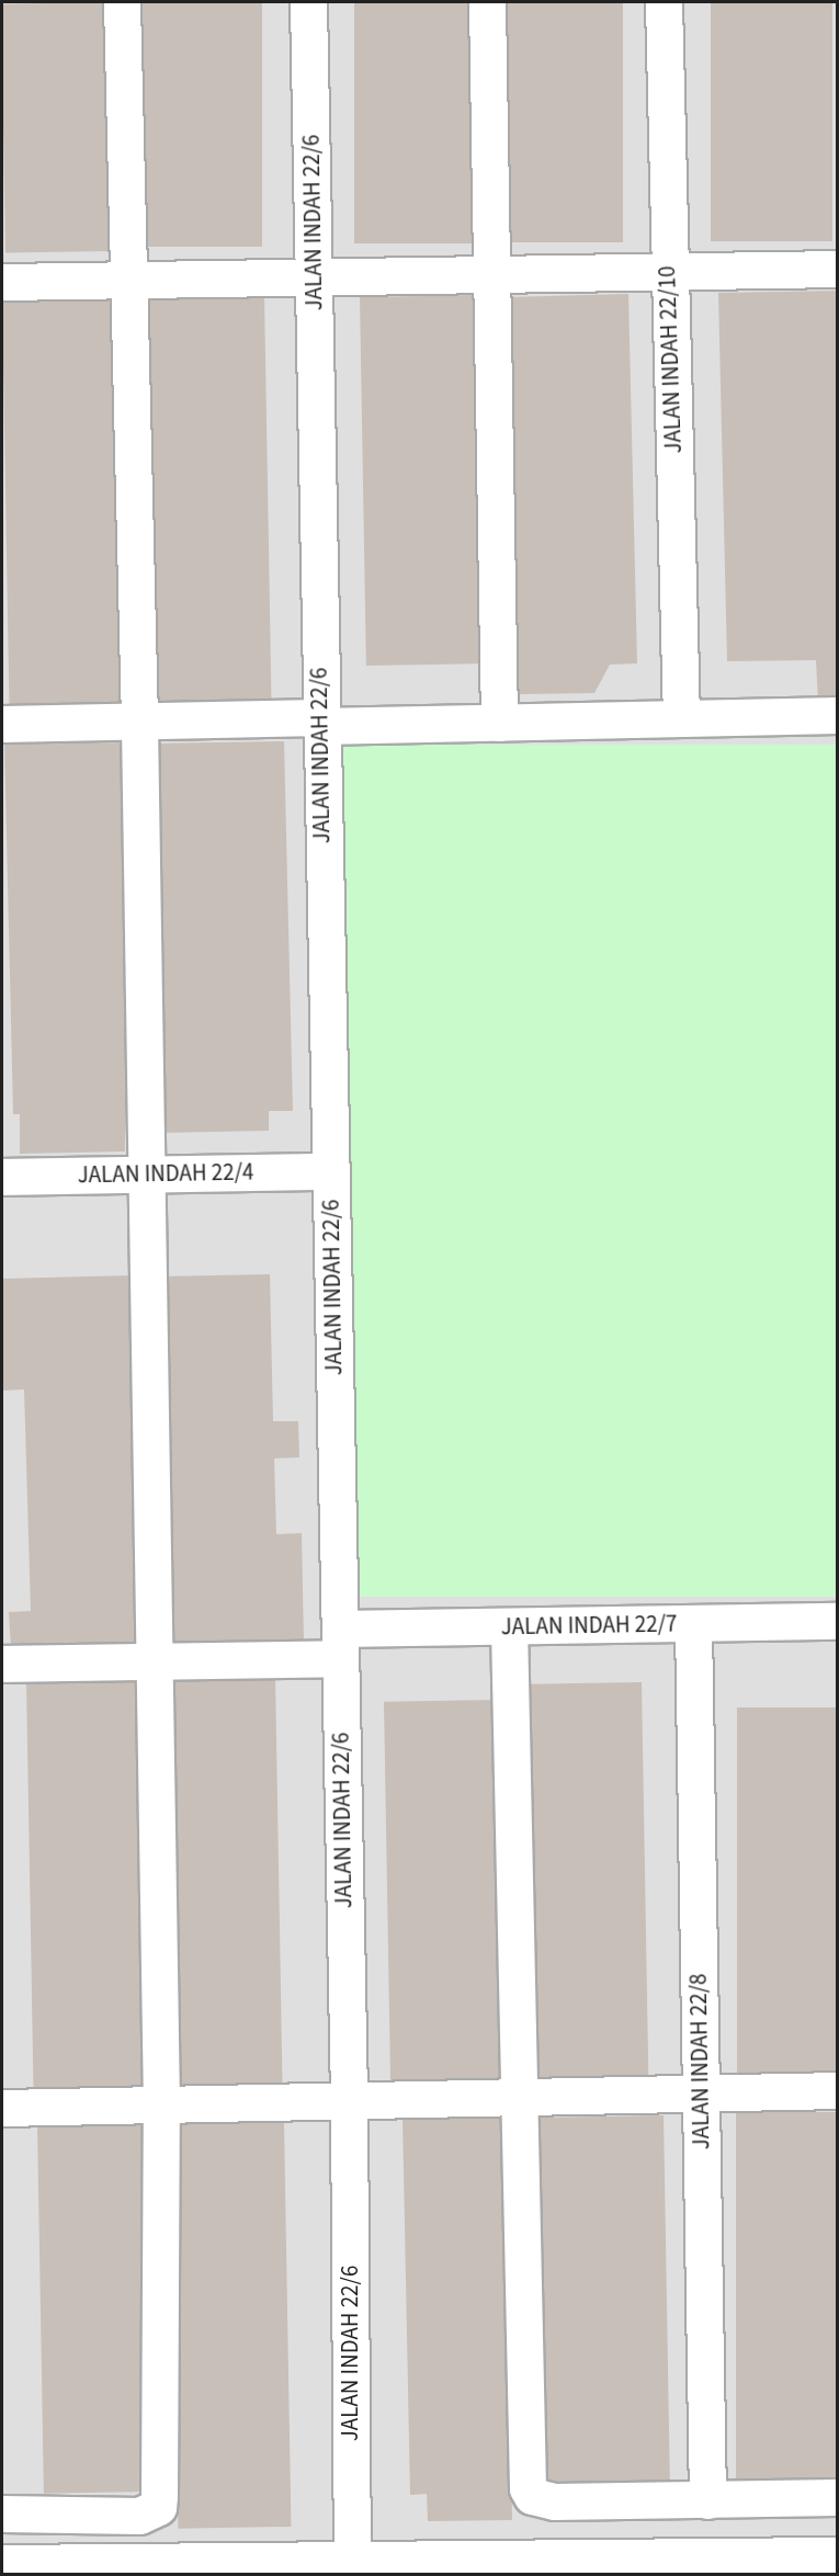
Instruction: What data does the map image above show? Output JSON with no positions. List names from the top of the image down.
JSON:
{
  "streets": {
    "street": [
      "JALAN INDAH 22/6",
      "JALAN INDAH 22/10",
      "JALAN INDAH 22/4",
      "JALAN INDAH 22/7",
      "JALAN INDAH 22/8"
    ]
  },
  "crossings": [
    ["JALAN INDAH 22/6", "JALAN INDAH 22/4"],
    ["JALAN INDAH 22/6", "JALAN INDAH 22/7"],
    ["JALAN INDAH 22/7", "JALAN INDAH 22/8"]
  ]
}
